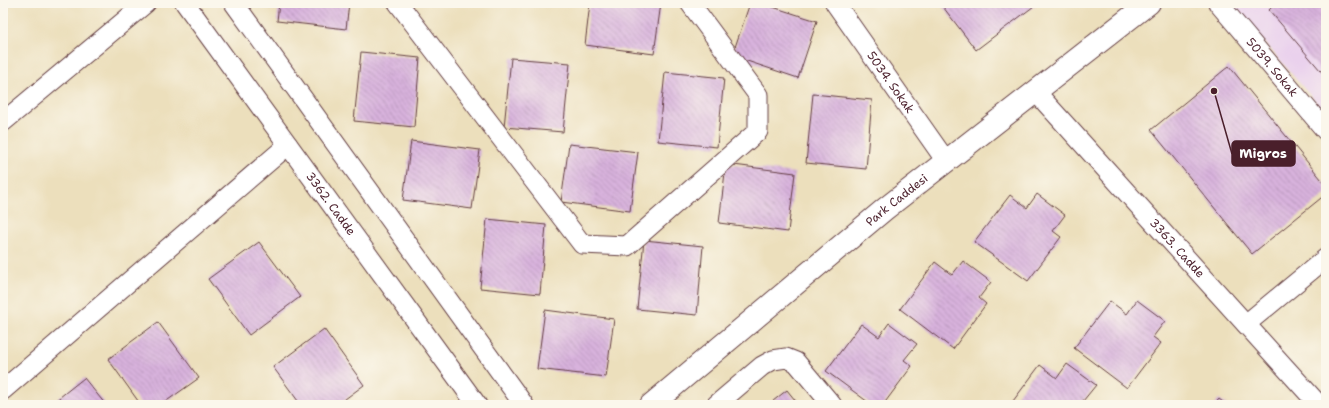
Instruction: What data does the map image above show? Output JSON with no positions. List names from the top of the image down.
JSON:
{
  "streets": {
    "street": [
      "5039. Sokak",
      "5034. Sokak",
      "Park Caddesi",
      "3362. Cadde",
      "3363. Cadde"
    ]
  },
  "crossings": [
    ["5034. Sokak", "Park Caddesi"],
    ["Park Caddesi", "3363. Cadde"]
  ],
  "places": ["Migros"]
}
